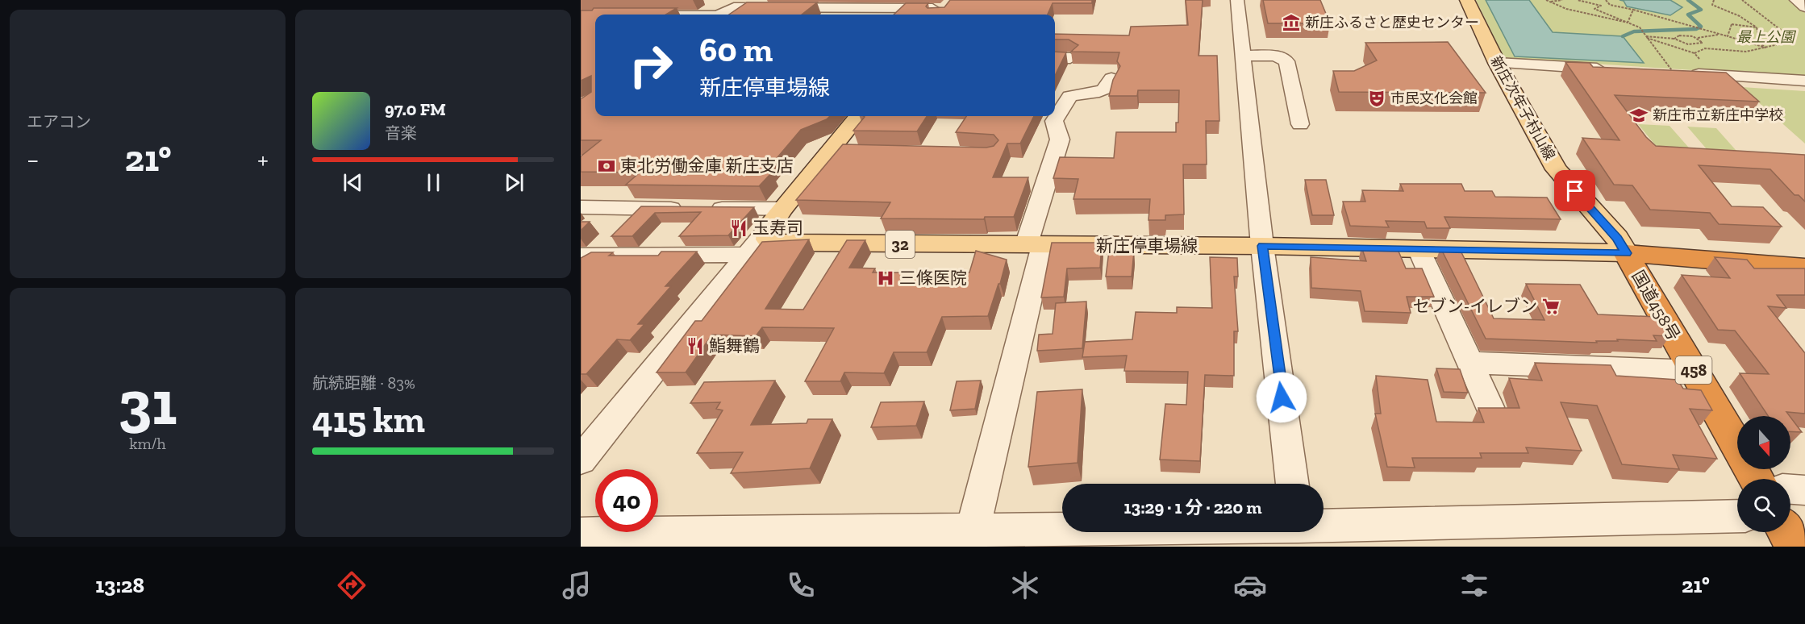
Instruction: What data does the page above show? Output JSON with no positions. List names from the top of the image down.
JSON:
{
  "streets": {
    "highway": ["国道458号", "458"],
    "main road": ["新庄次年子村山線", "32", "新庄停車場線"]
  },
  "crossings": [
    ["新庄次年子村山線", "新庄停車場線"],
    ["新庄次年子村山線", "国道458号"],
    ["新庄停車場線", "国道458号"]
  ],
  "parks": ["最上公園"],
  "places": {
    "museum": ["新庄ふるさと歴史センター"],
    "theatre": ["市民文化会館"],
    "school or university": ["新庄市立新庄中学校"],
    "bank": ["東北労働金庫 新庄支店"],
    "restaurant": ["玉寿司", "鮨舞鶴"],
    "hospital": ["三條医院"],
    "supermarket": ["セブン-イレブン"]
  },
  "north": "bottom",
  "page": {
    "tile": [
      "エアコン",
      ["31", "km/h"],
      ["航続距離 · 83%", "415 km"]
    ],
    "turn": ["60 m", "新庄停車場線"],
    "song": ["97.0 FM", "音楽"],
    "heat": ["−", "21°", "+"],
    "limit": "40",
    "trip": "13:29 · 1 分 · 220 m",
    "tabs": ["13:28", "21°"]
  }
}
